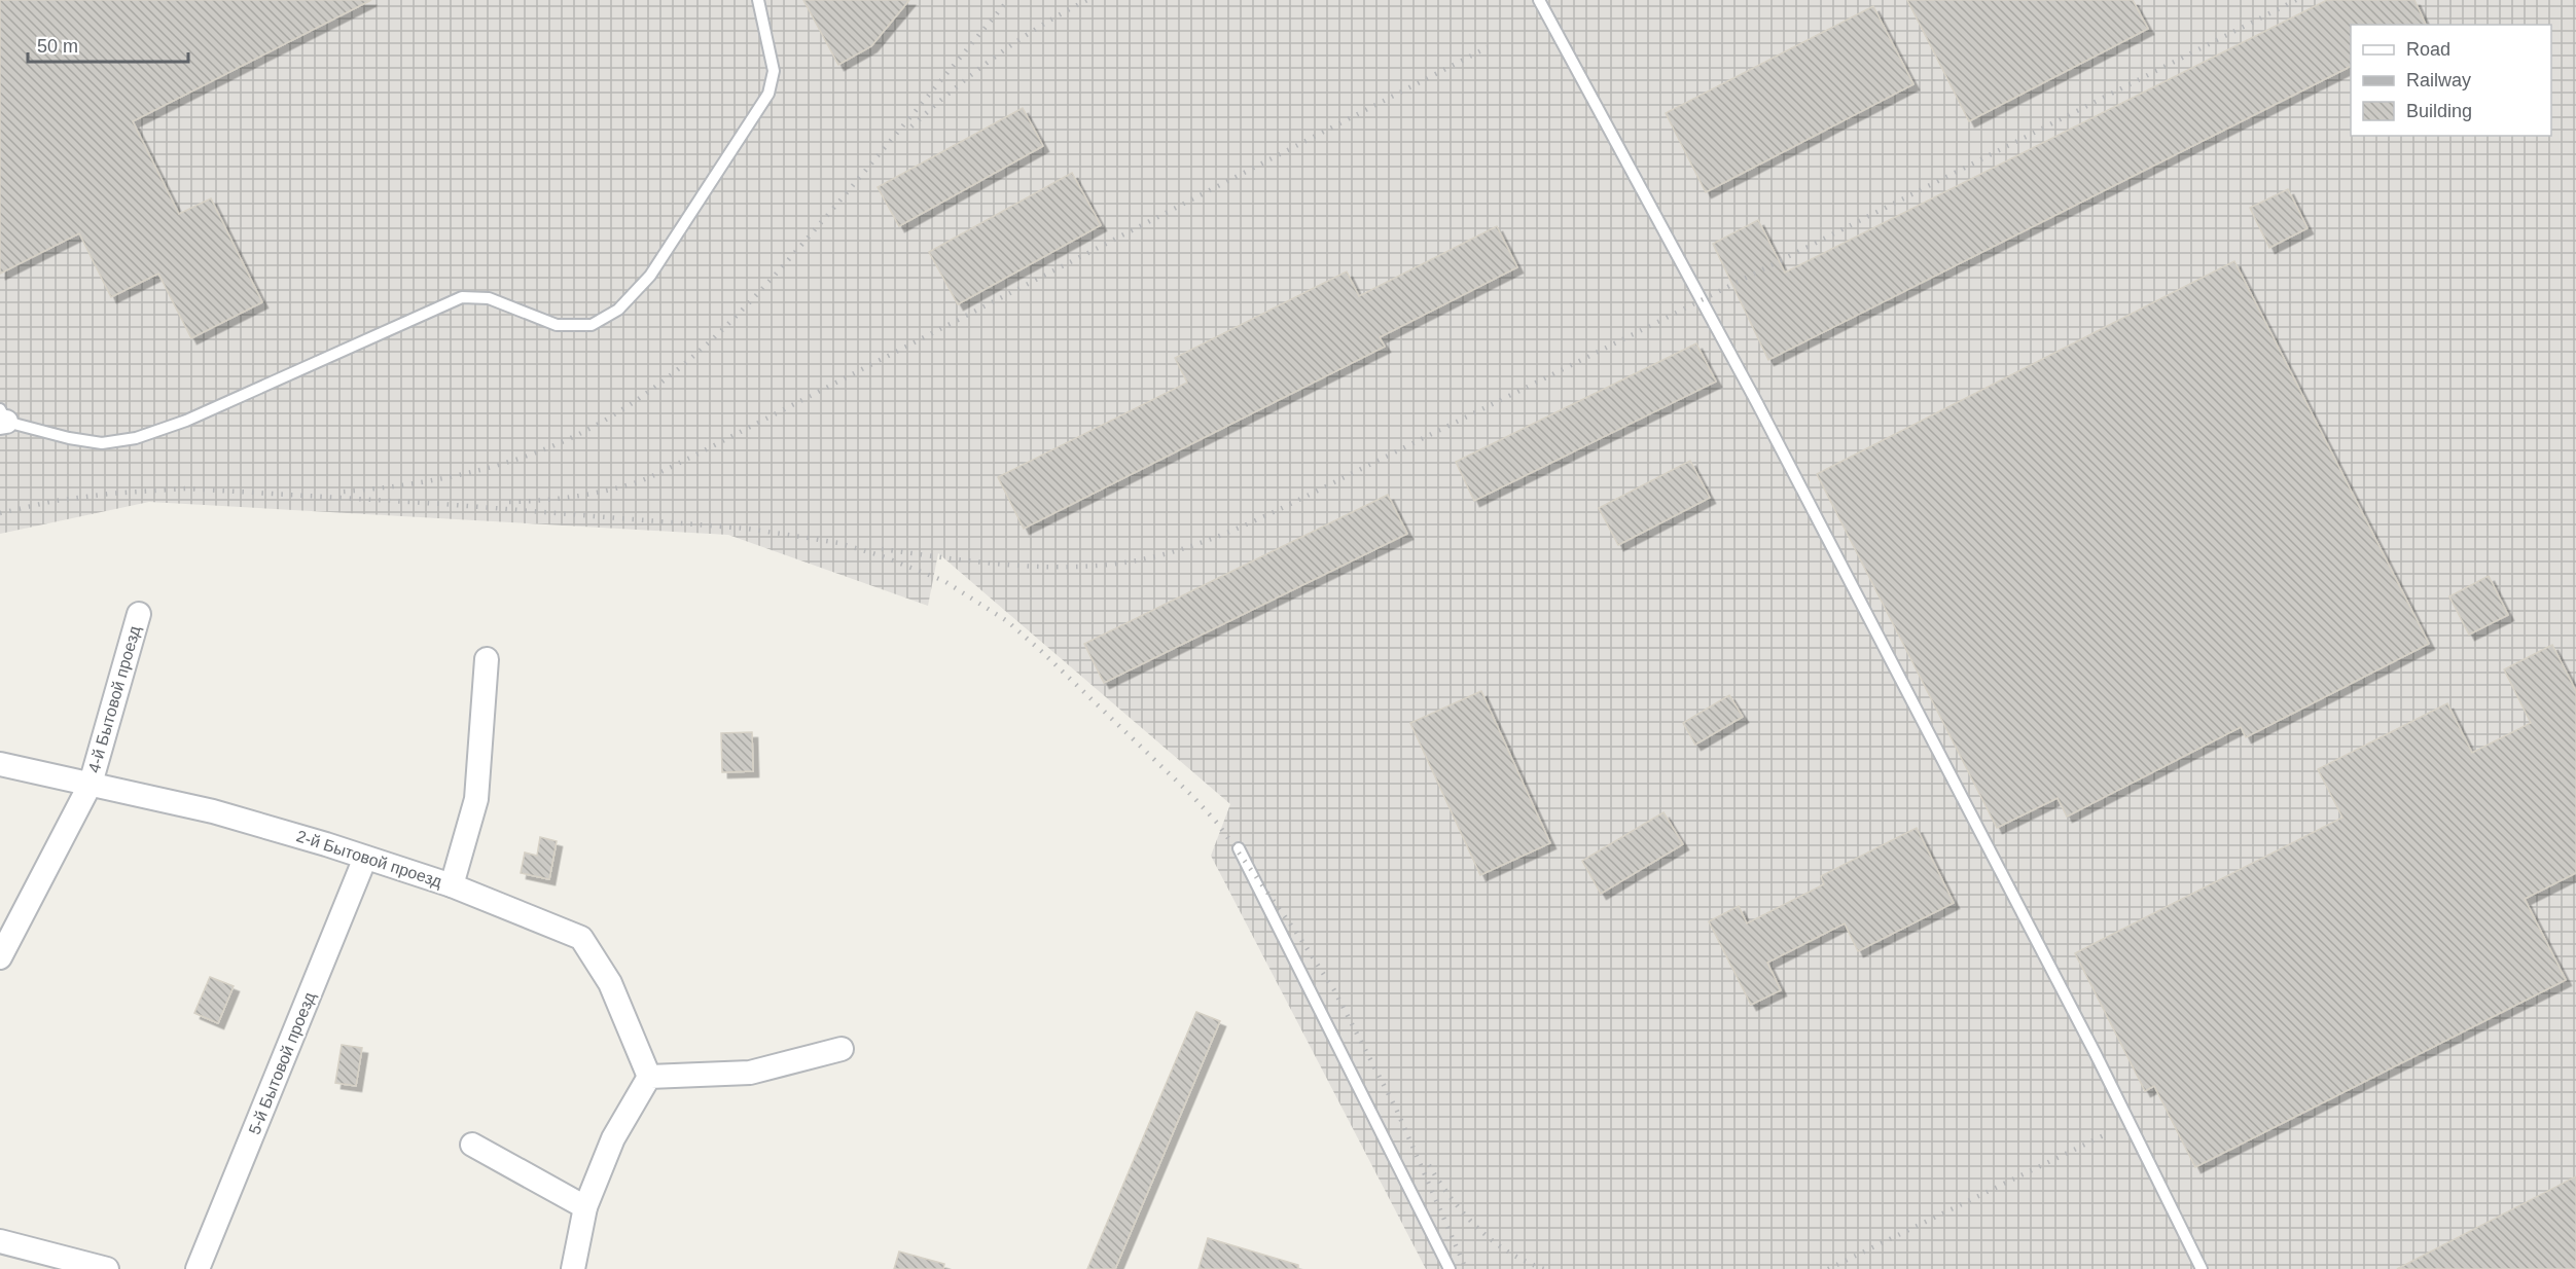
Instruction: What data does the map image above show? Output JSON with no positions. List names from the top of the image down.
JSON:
{
  "streets": {
    "street": ["4-й Бытовой проезд", "2-й Бытовой проезд", "5-й Бытовой проезд"]
  },
  "crossings": [
    ["4-й Бытовой проезд", "2-й Бытовой проезд"],
    ["2-й Бытовой проезд", "5-й Бытовой проезд"]
  ],
  "legend": ["Road", "Railway", "Building"],
  "scale_bar": "50 m"
}
